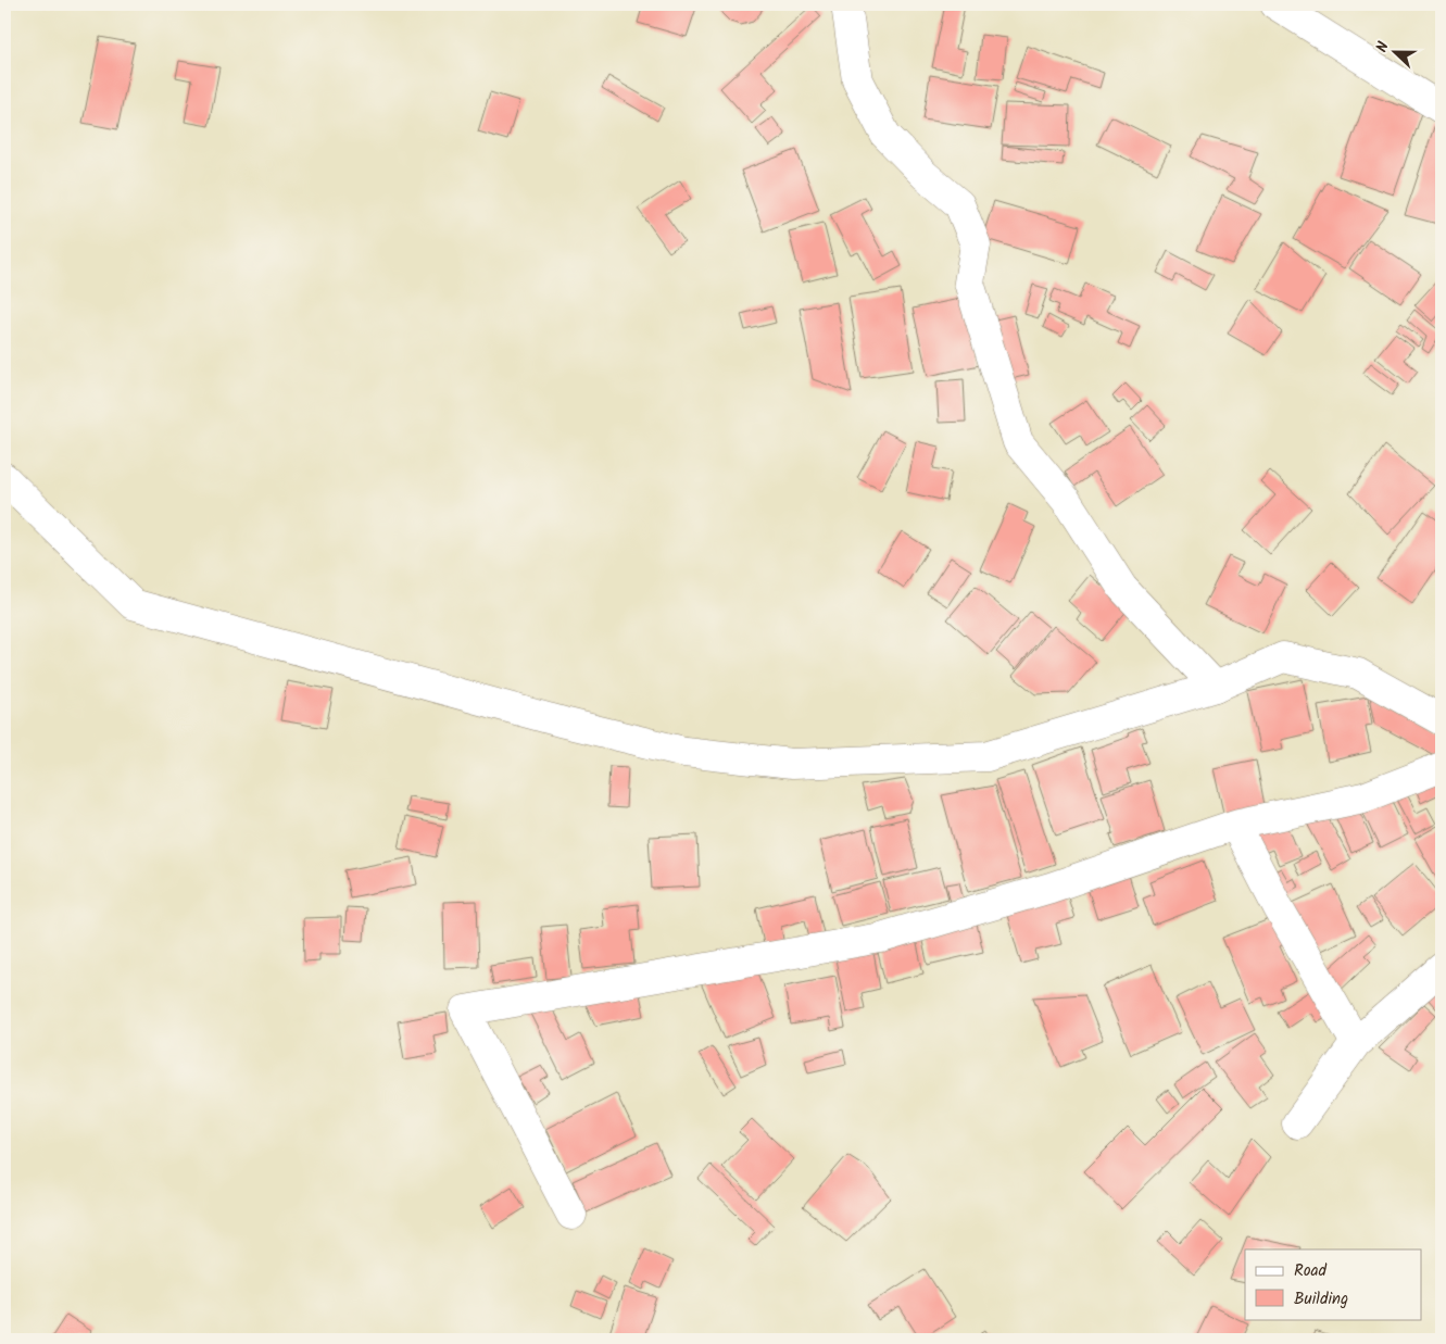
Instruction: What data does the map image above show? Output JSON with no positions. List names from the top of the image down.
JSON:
{
  "legend": ["Road", "Building"],
  "north": "left"
}
